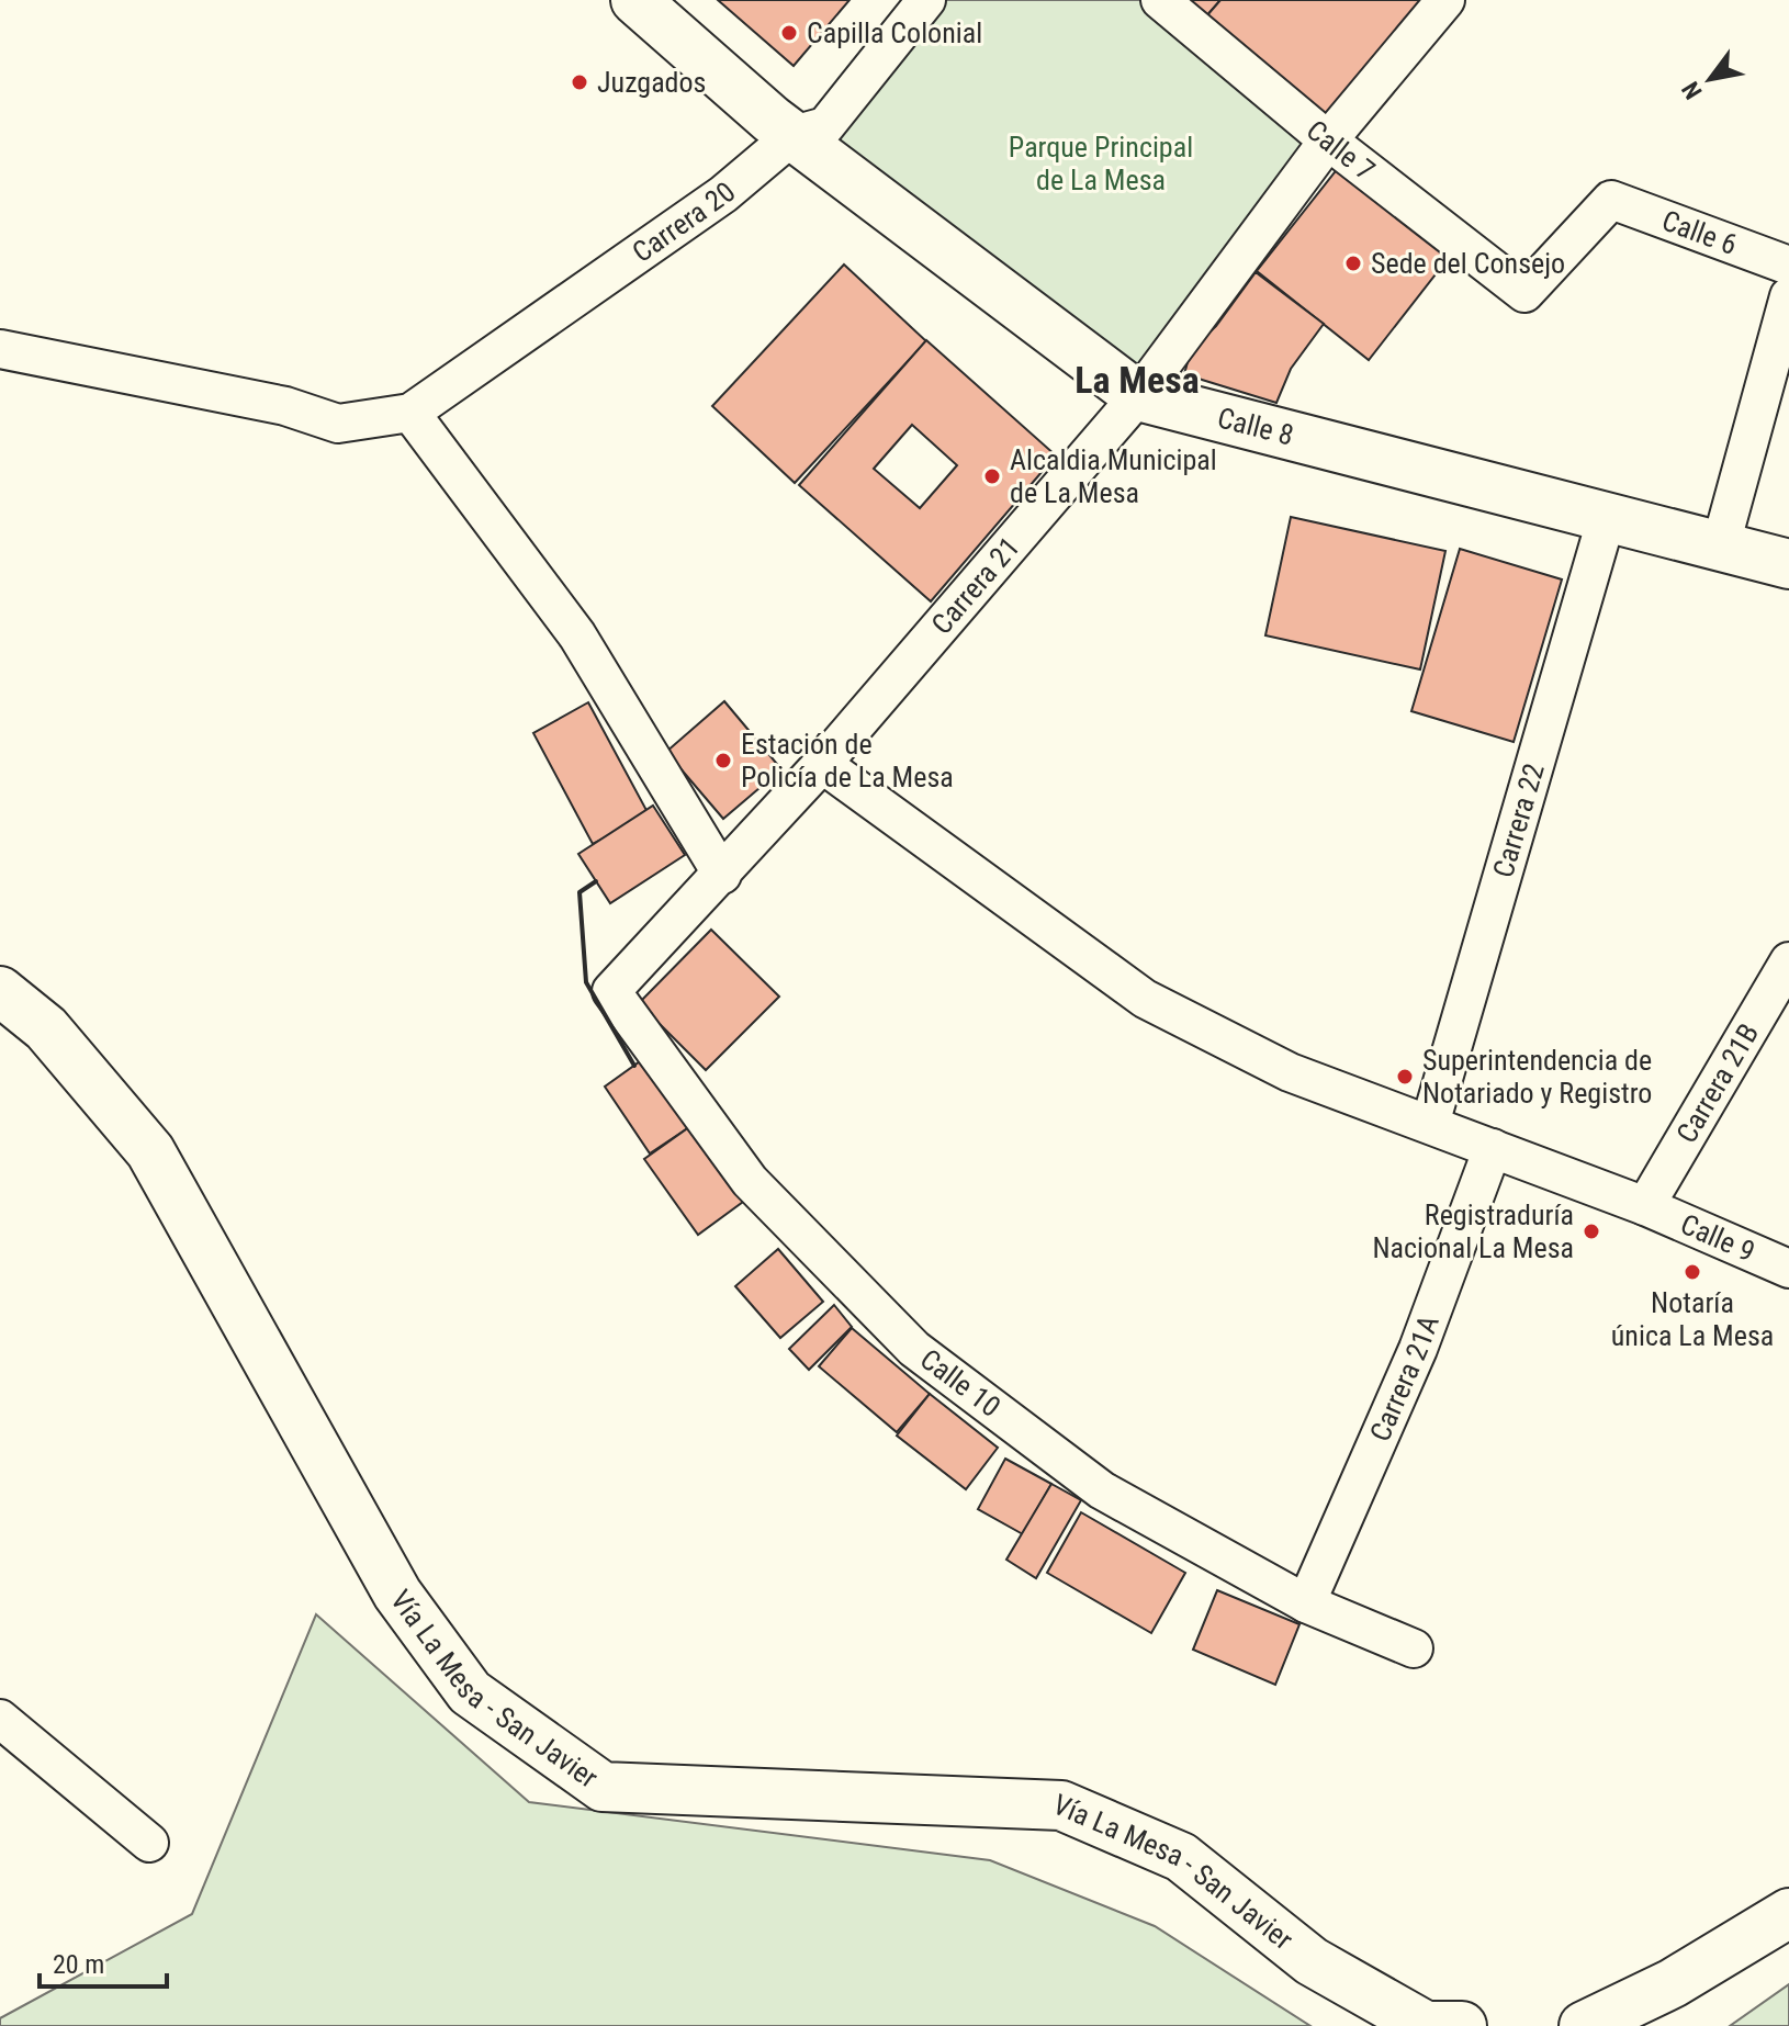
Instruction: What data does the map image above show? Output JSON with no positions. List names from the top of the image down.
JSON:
{
  "streets": {
    "street": [
      "Calle 7",
      "Carrera 20",
      "Calle 6",
      "Calle 8",
      "Carrera 21",
      "Carrera 22",
      "Carrera 21B",
      "Calle 9",
      "Carrera 21A",
      "Calle 10",
      "Vía La Mesa - San Javier"
    ]
  },
  "crossings": [
    ["Calle 7", "Calle 6"],
    ["Calle 7", "Carrera 21"],
    ["Carrera 20", "Calle 8"],
    ["Calle 8", "Carrera 21"],
    ["Calle 8", "Carrera 22"],
    ["Carrera 21", "Calle 9"],
    ["Carrera 21", "Calle 10"],
    ["Carrera 22", "Calle 9"],
    ["Carrera 21B", "Calle 9"],
    ["Calle 9", "Carrera 21A"],
    ["Carrera 21A", "Calle 10"]
  ],
  "districts": ["La Mesa"],
  "parks": ["Parque Principal de La Mesa"],
  "places": [
    "Capilla Colonial",
    "Juzgados",
    "Sede del Consejo",
    "Alcaldia Municipal de La Mesa",
    "Estación de Policía de La Mesa",
    "Superintendencia de Notariado y Registro",
    "Registraduría Nacional La Mesa",
    "Notaría única La Mesa"
  ],
  "scale_bar": "20 m",
  "north": "bottom left"
}
